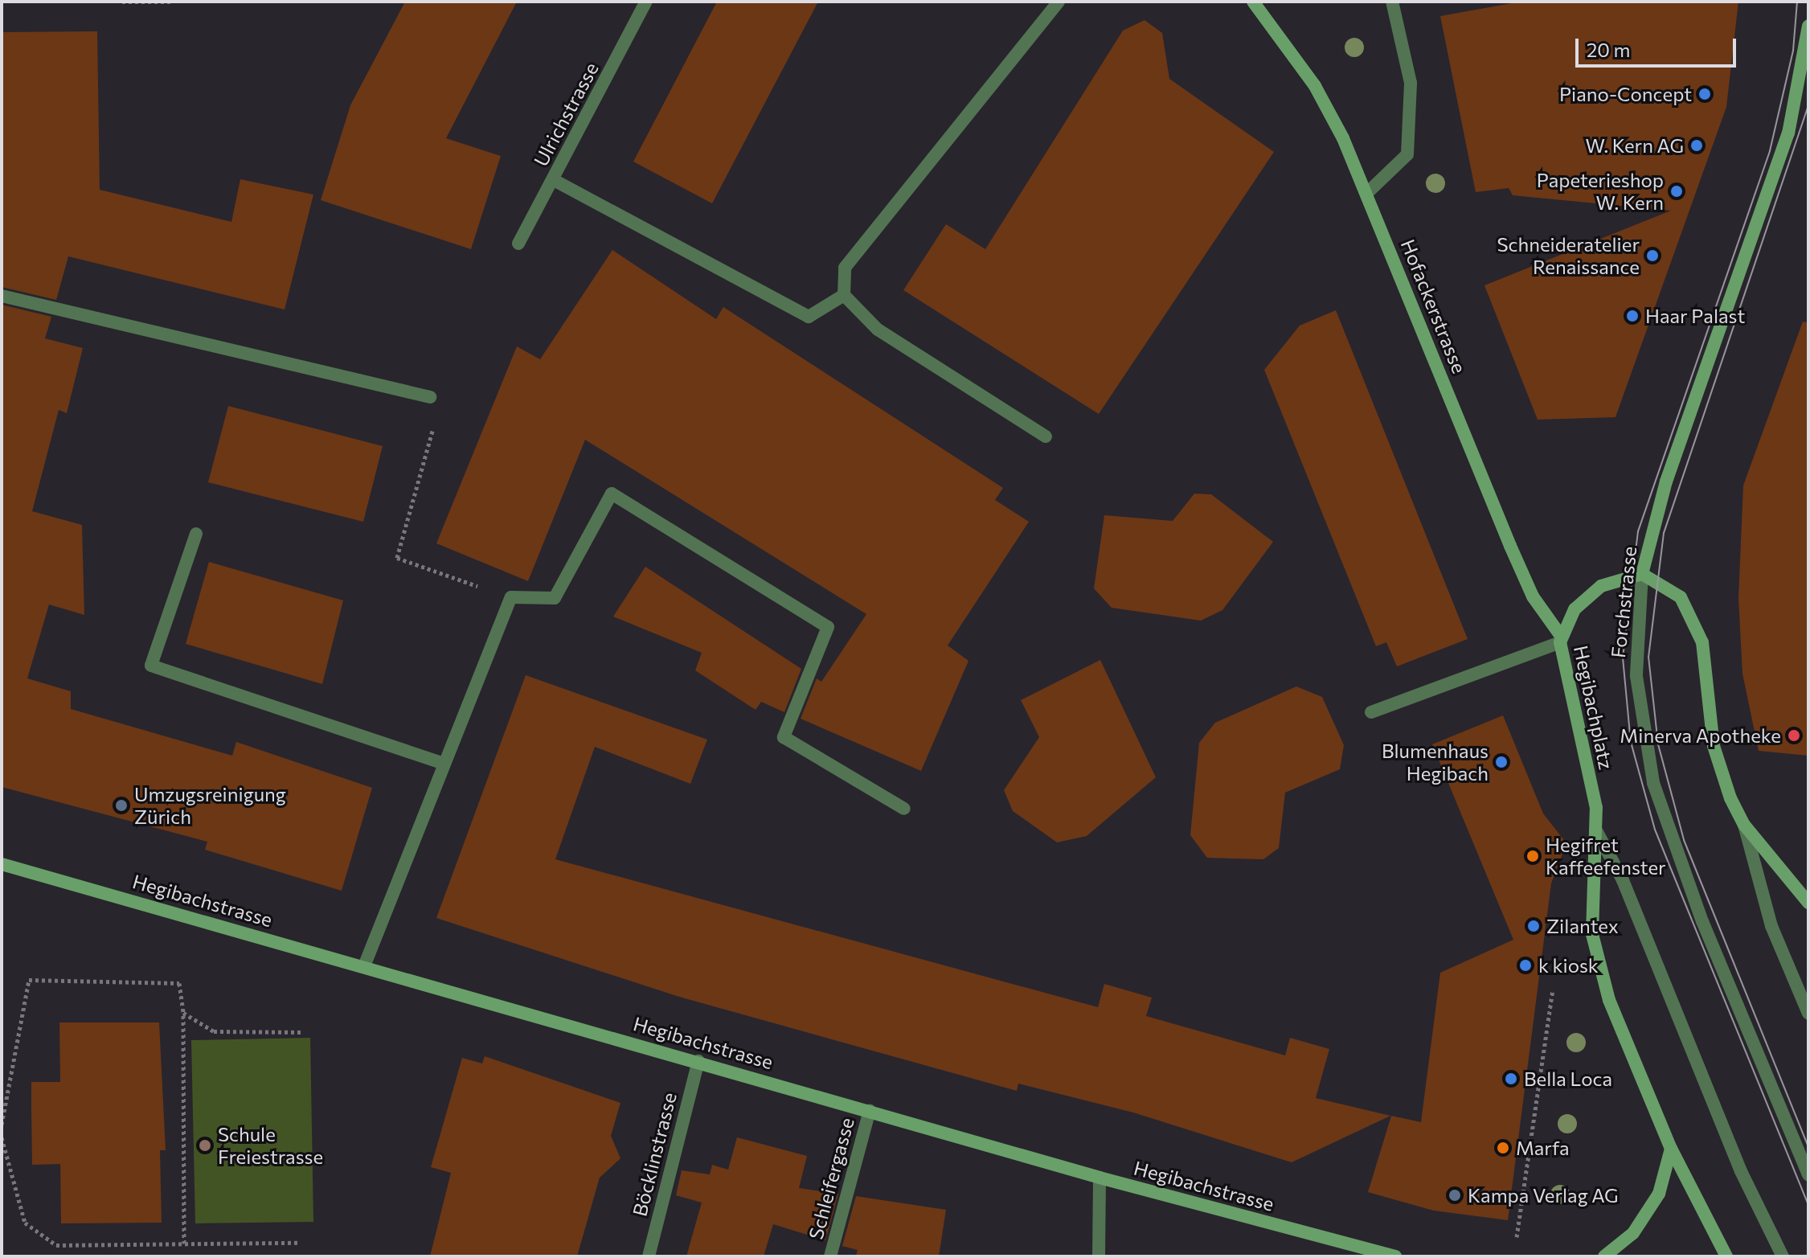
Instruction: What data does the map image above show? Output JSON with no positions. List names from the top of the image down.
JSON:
{
  "streets": {
    "main road": [
      "Hofackerstrasse",
      "Forchstrasse",
      "Hegibachplatz",
      "Hegibachstrasse"
    ],
    "street": ["Ulrichstrasse", "Böcklinstrasse", "Schleifergasse"]
  },
  "crossings": [
    ["Hofackerstrasse", "Hegibachplatz"],
    ["Forchstrasse", "Hegibachplatz"],
    ["Hegibachstrasse", "Böcklinstrasse"],
    ["Hegibachstrasse", "Schleifergasse"]
  ],
  "places": [
    "Piano-Concept",
    "W. Kern AG",
    "Papeterieshop W. Kern",
    "Schneideratelier Renaissance",
    "Haar Palast",
    "Minerva Apotheke",
    "Blumenhaus Hegibach",
    "Umzugsreinigung Zürich",
    "Hegifret Kaffeefenster",
    "Zilantex",
    "k kiosk",
    "Bella Loca",
    "Schule Freiestrasse",
    "Marfa",
    "Kampa Verlag AG"
  ],
  "scale_bar": "20 m"
}
